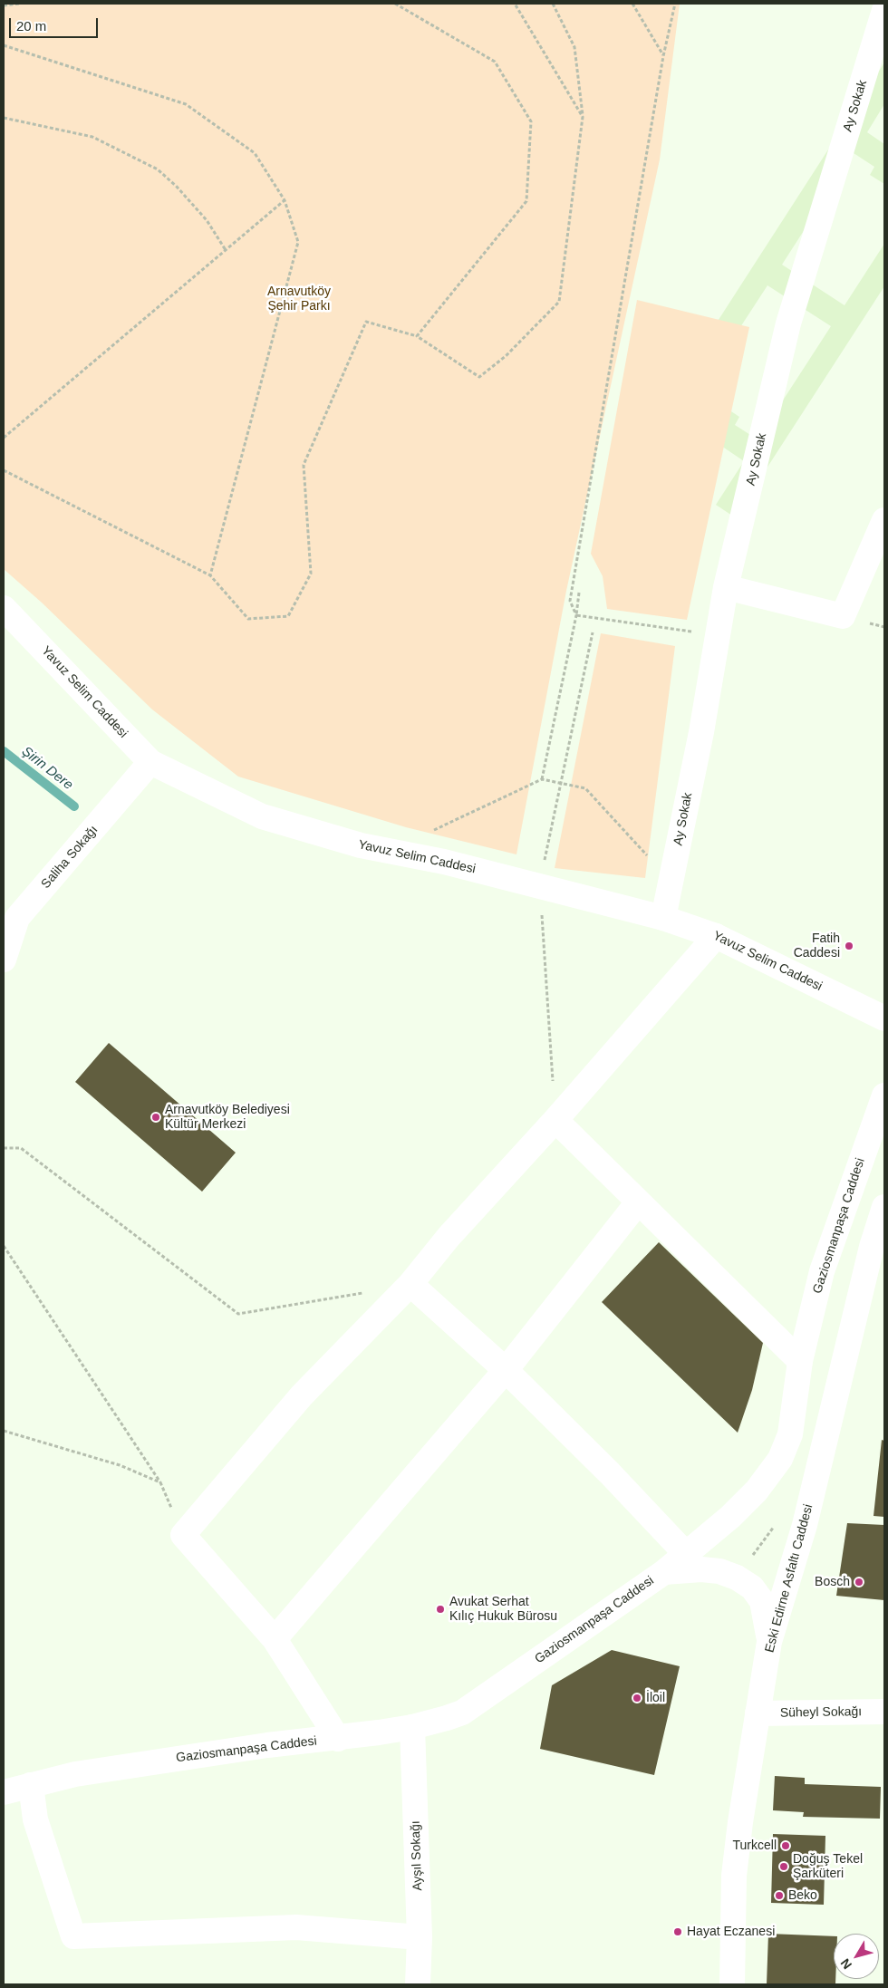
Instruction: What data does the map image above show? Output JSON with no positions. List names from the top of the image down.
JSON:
{
  "streets": {
    "street": [
      "Ay Sokak",
      "Yavuz Selim Caddesi",
      "Saliha Sokağı",
      "Gaziosmanpaşa Caddesi",
      "Eski Edirne Asfaltı Caddesi",
      "Süheyl Sokağı",
      "Ayşıl Sokağı"
    ]
  },
  "crossings": [
    ["Ay Sokak", "Yavuz Selim Caddesi"],
    ["Yavuz Selim Caddesi", "Saliha Sokağı"],
    ["Gaziosmanpaşa Caddesi", "Ayşıl Sokağı"],
    ["Eski Edirne Asfaltı Caddesi", "Süheyl Sokağı"]
  ],
  "water": ["Şirin Dere"],
  "parks": ["Arnavutköy Şehir Parkı"],
  "places": [
    "Fatih Caddesi",
    "Arnavutköy Belediyesi Kültür Merkezi",
    "Bosch",
    "Avukat Serhat Kılıç Hukuk Bürosu",
    "İloil",
    "Turkcell",
    "Doğuş Tekel Şarküteri",
    "Beko",
    "Hayat Eczanesi"
  ],
  "scale_bar": "20 m",
  "north": "bottom left"
}
